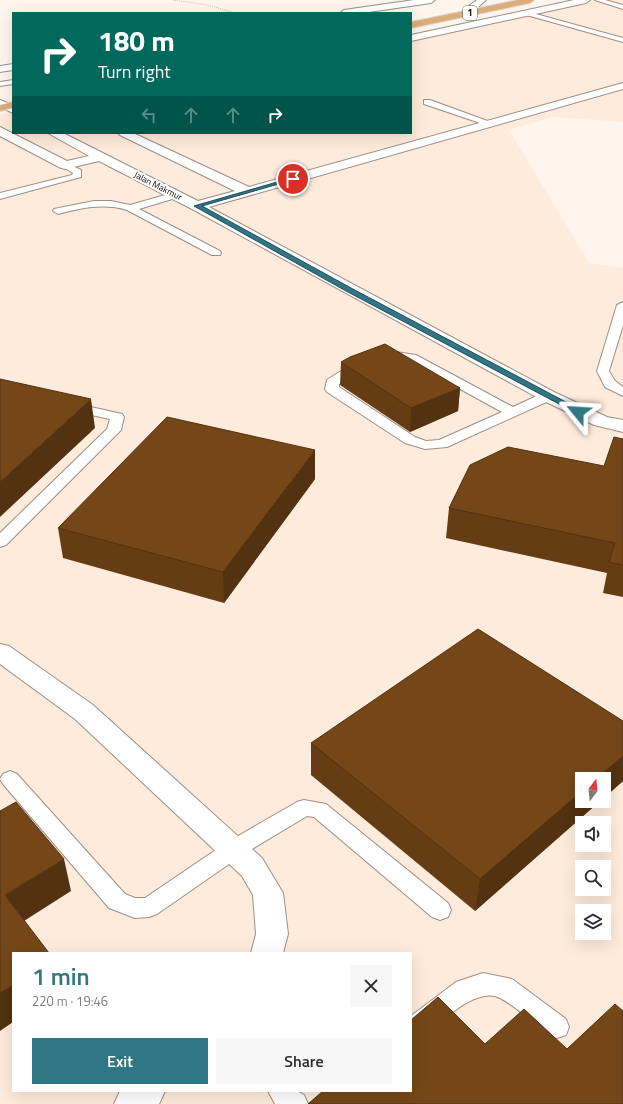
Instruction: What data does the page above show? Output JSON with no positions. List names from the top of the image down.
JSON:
{
  "streets": {
    "main road": ["1"],
    "street": ["Jalan Makmur"]
  },
  "north": "top",
  "page": {
    "turn": ["180 m", "Turn right"],
    "heading": ["1 min", "220 m · 19:46"],
    "buttons": ["Exit", "Share"]
  }
}
